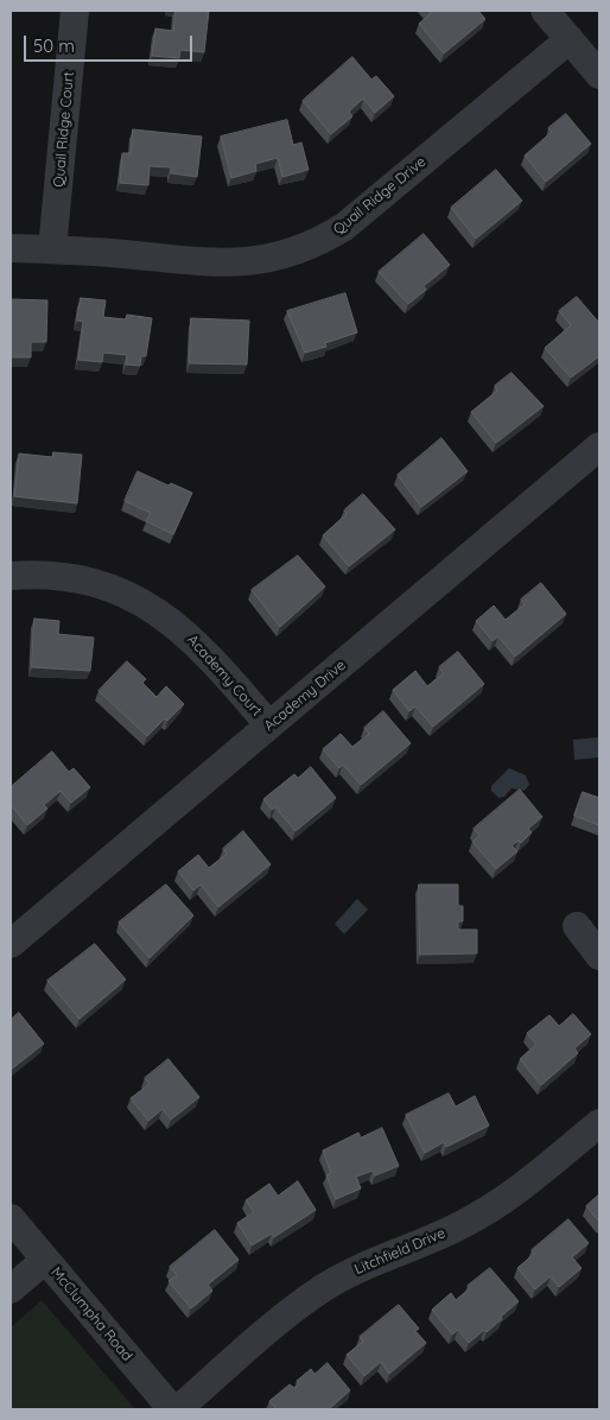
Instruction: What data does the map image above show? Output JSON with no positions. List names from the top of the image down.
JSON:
{
  "streets": {
    "street": [
      "Quail Ridge Court",
      "Quail Ridge Drive",
      "Academy Court",
      "Academy Drive",
      "Litchfield Drive",
      "McClumpha Road"
    ]
  },
  "crossings": [
    ["Quail Ridge Court", "Quail Ridge Drive"],
    ["Academy Court", "Academy Drive"]
  ],
  "scale_bar": "50 m"
}
